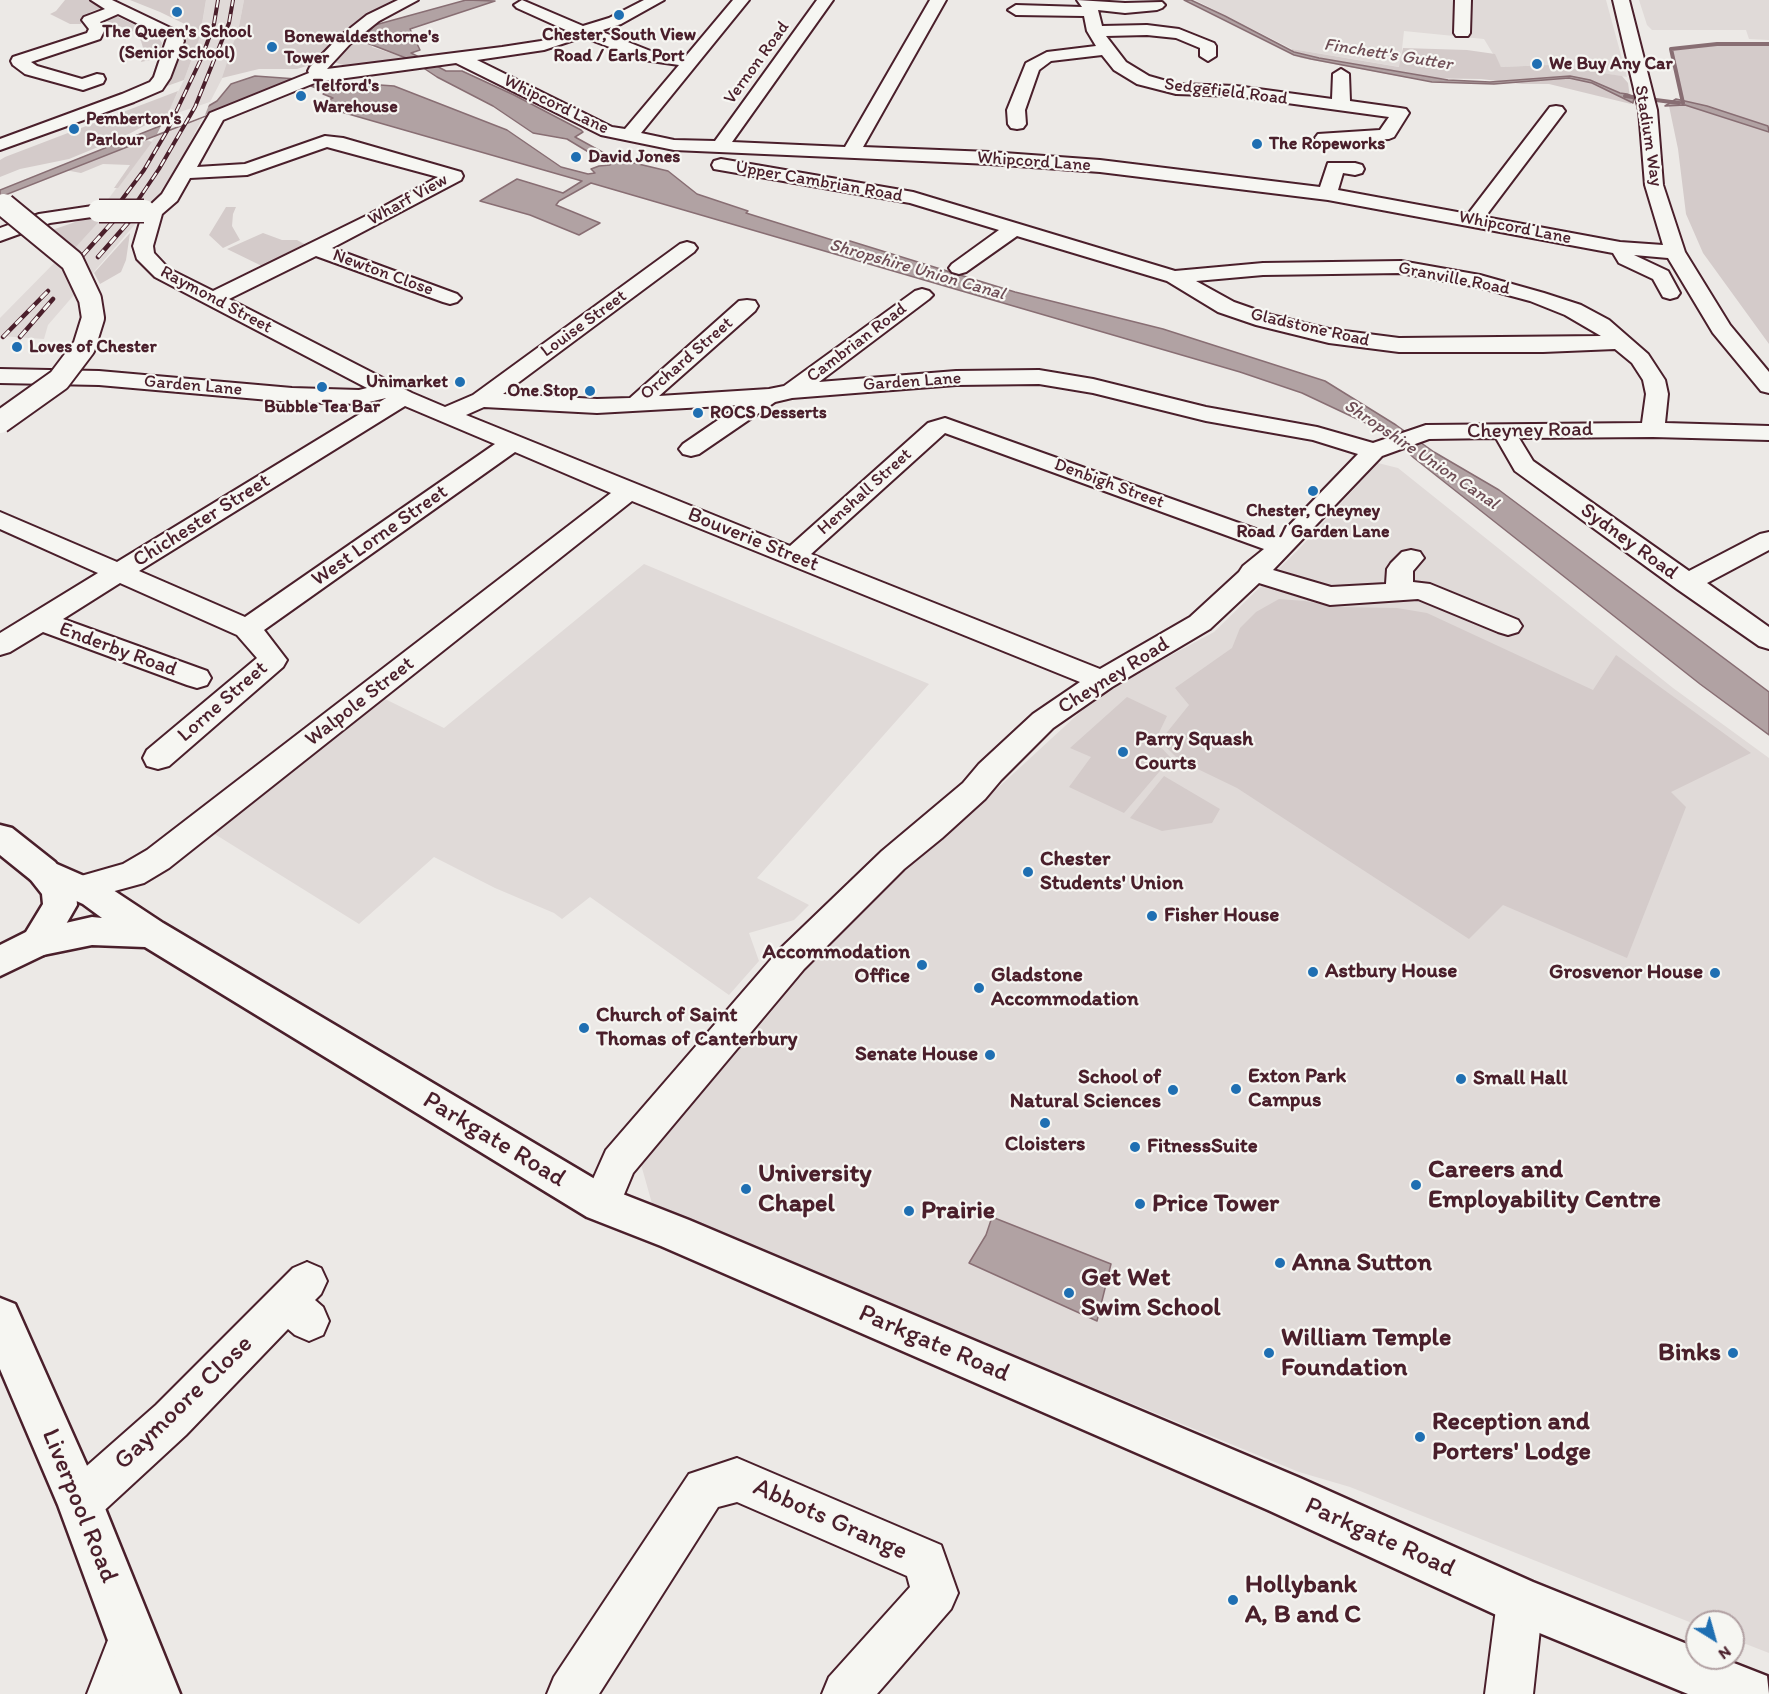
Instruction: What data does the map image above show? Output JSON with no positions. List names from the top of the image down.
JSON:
{
  "streets": {
    "main road": ["Parkgate Road", "Liverpool Road"],
    "street": [
      "Vernon Road",
      "Sedgefield Road",
      "Whipcord Lane",
      "Stadium Way",
      "Upper Cambrian Road",
      "Wharf View",
      "Newton Close",
      "Granville Road",
      "Raymond Street",
      "Louise Street",
      "Gladstone Road",
      "Cambrian Road",
      "Orchard Street",
      "Garden Lane",
      "Cheyney Road",
      "Denbigh Street",
      "Henshall Street",
      "Chichester Street",
      "West Lorne Street",
      "Bouverie Street",
      "Sydney Road",
      "Enderby Road",
      "Lorne Street",
      "Walpole Street",
      "Gaymoore Close",
      "Abbots Grange"
    ]
  },
  "crossings": [
    ["Vernon Road", "Whipcord Lane"],
    ["Whipcord Lane", "Stadium Way"],
    ["Whipcord Lane", "Upper Cambrian Road"],
    ["Whipcord Lane", "Raymond Street"],
    ["Upper Cambrian Road", "Gladstone Road"],
    ["Wharf View", "Newton Close"],
    ["Wharf View", "Raymond Street"],
    ["Granville Road", "Gladstone Road"],
    ["Granville Road", "Cheyney Road"],
    ["Raymond Street", "Garden Lane"],
    ["Raymond Street", "Chichester Street"],
    ["Raymond Street", "Bouverie Street"],
    ["Louise Street", "Garden Lane"],
    ["Cambrian Road", "Garden Lane"],
    ["Orchard Street", "Garden Lane"],
    ["Garden Lane", "Cheyney Road"],
    ["Garden Lane", "Chichester Street"],
    ["Garden Lane", "Bouverie Street"],
    ["Cheyney Road", "Denbigh Street"],
    ["Cheyney Road", "Bouverie Street"],
    ["Cheyney Road", "Sydney Road"],
    ["Cheyney Road", "Parkgate Road"],
    ["Denbigh Street", "Henshall Street"],
    ["Henshall Street", "Bouverie Street"],
    ["Chichester Street", "Bouverie Street"],
    ["Chichester Street", "Enderby Road"],
    ["Chichester Street", "Lorne Street"],
    ["West Lorne Street", "Bouverie Street"],
    ["West Lorne Street", "Lorne Street"],
    ["Bouverie Street", "Walpole Street"],
    ["Walpole Street", "Parkgate Road"],
    ["Gaymoore Close", "Liverpool Road"]
  ],
  "water": ["Finchett's Gutter", "Shropshire Union Canal"],
  "places": [
    "The Queen's School (Senior School)",
    "Chester, South View Road / Earls Port",
    "Bonewaldesthorne's Tower",
    "We Buy Any Car",
    "Telford's Warehouse",
    "Pemberton's Parlour",
    "The Ropeworks",
    "David Jones",
    "Loves of Chester",
    "Unimarket",
    "Bubble Tea Bar",
    "One Stop",
    "ROCS Desserts",
    "Chester, Cheyney Road / Garden Lane",
    "Parry Squash Courts",
    "Chester Students' Union",
    "Fisher House",
    "Accommodation Office",
    "Astbury House",
    "Grosvenor House",
    "Gladstone Accommodation",
    "Church of Saint Thomas of Canterbury",
    "Senate House",
    "Small Hall",
    "Exton Park Campus",
    "School of Natural Sciences",
    "Cloisters",
    "FitnessSuite",
    "Careers and Employability Centre",
    "University Chapel",
    "Price Tower",
    "Prairie",
    "Anna Sutton",
    "Get Wet Swim School",
    "William Temple Foundation",
    "Binks",
    "Reception and Porters' Lodge",
    "Hollybank A, B and C"
  ],
  "north": "bottom right"
}
